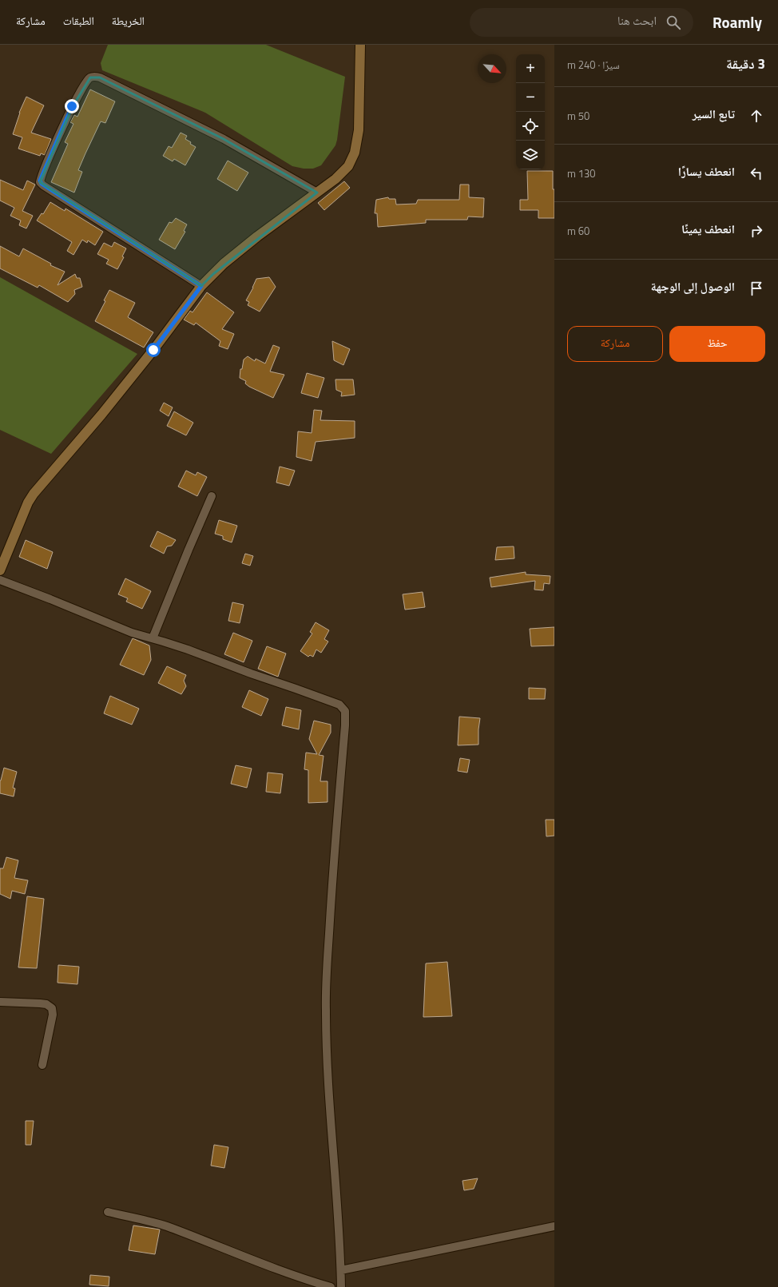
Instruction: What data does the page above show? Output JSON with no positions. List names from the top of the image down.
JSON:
{
  "north": "bottom right",
  "page": {
    "header": "Roamly",
    "search": "ابحث هنا",
    "nav": ["الخريطة", "الطبقات", "مشاركة"],
    "heading": ["3 دقيقة", "سيرًا · 240 m"],
    "map_buttons": ["+", "−"],
    "list": [
      ["تابع السير", "50 m"],
      ["انعطف يسارًا", "130 m"],
      ["انعطف يمينًا", "60 m"],
      "الوصول إلى الوجهة"
    ],
    "buttons": ["حفظ", "مشاركة"]
  }
}
